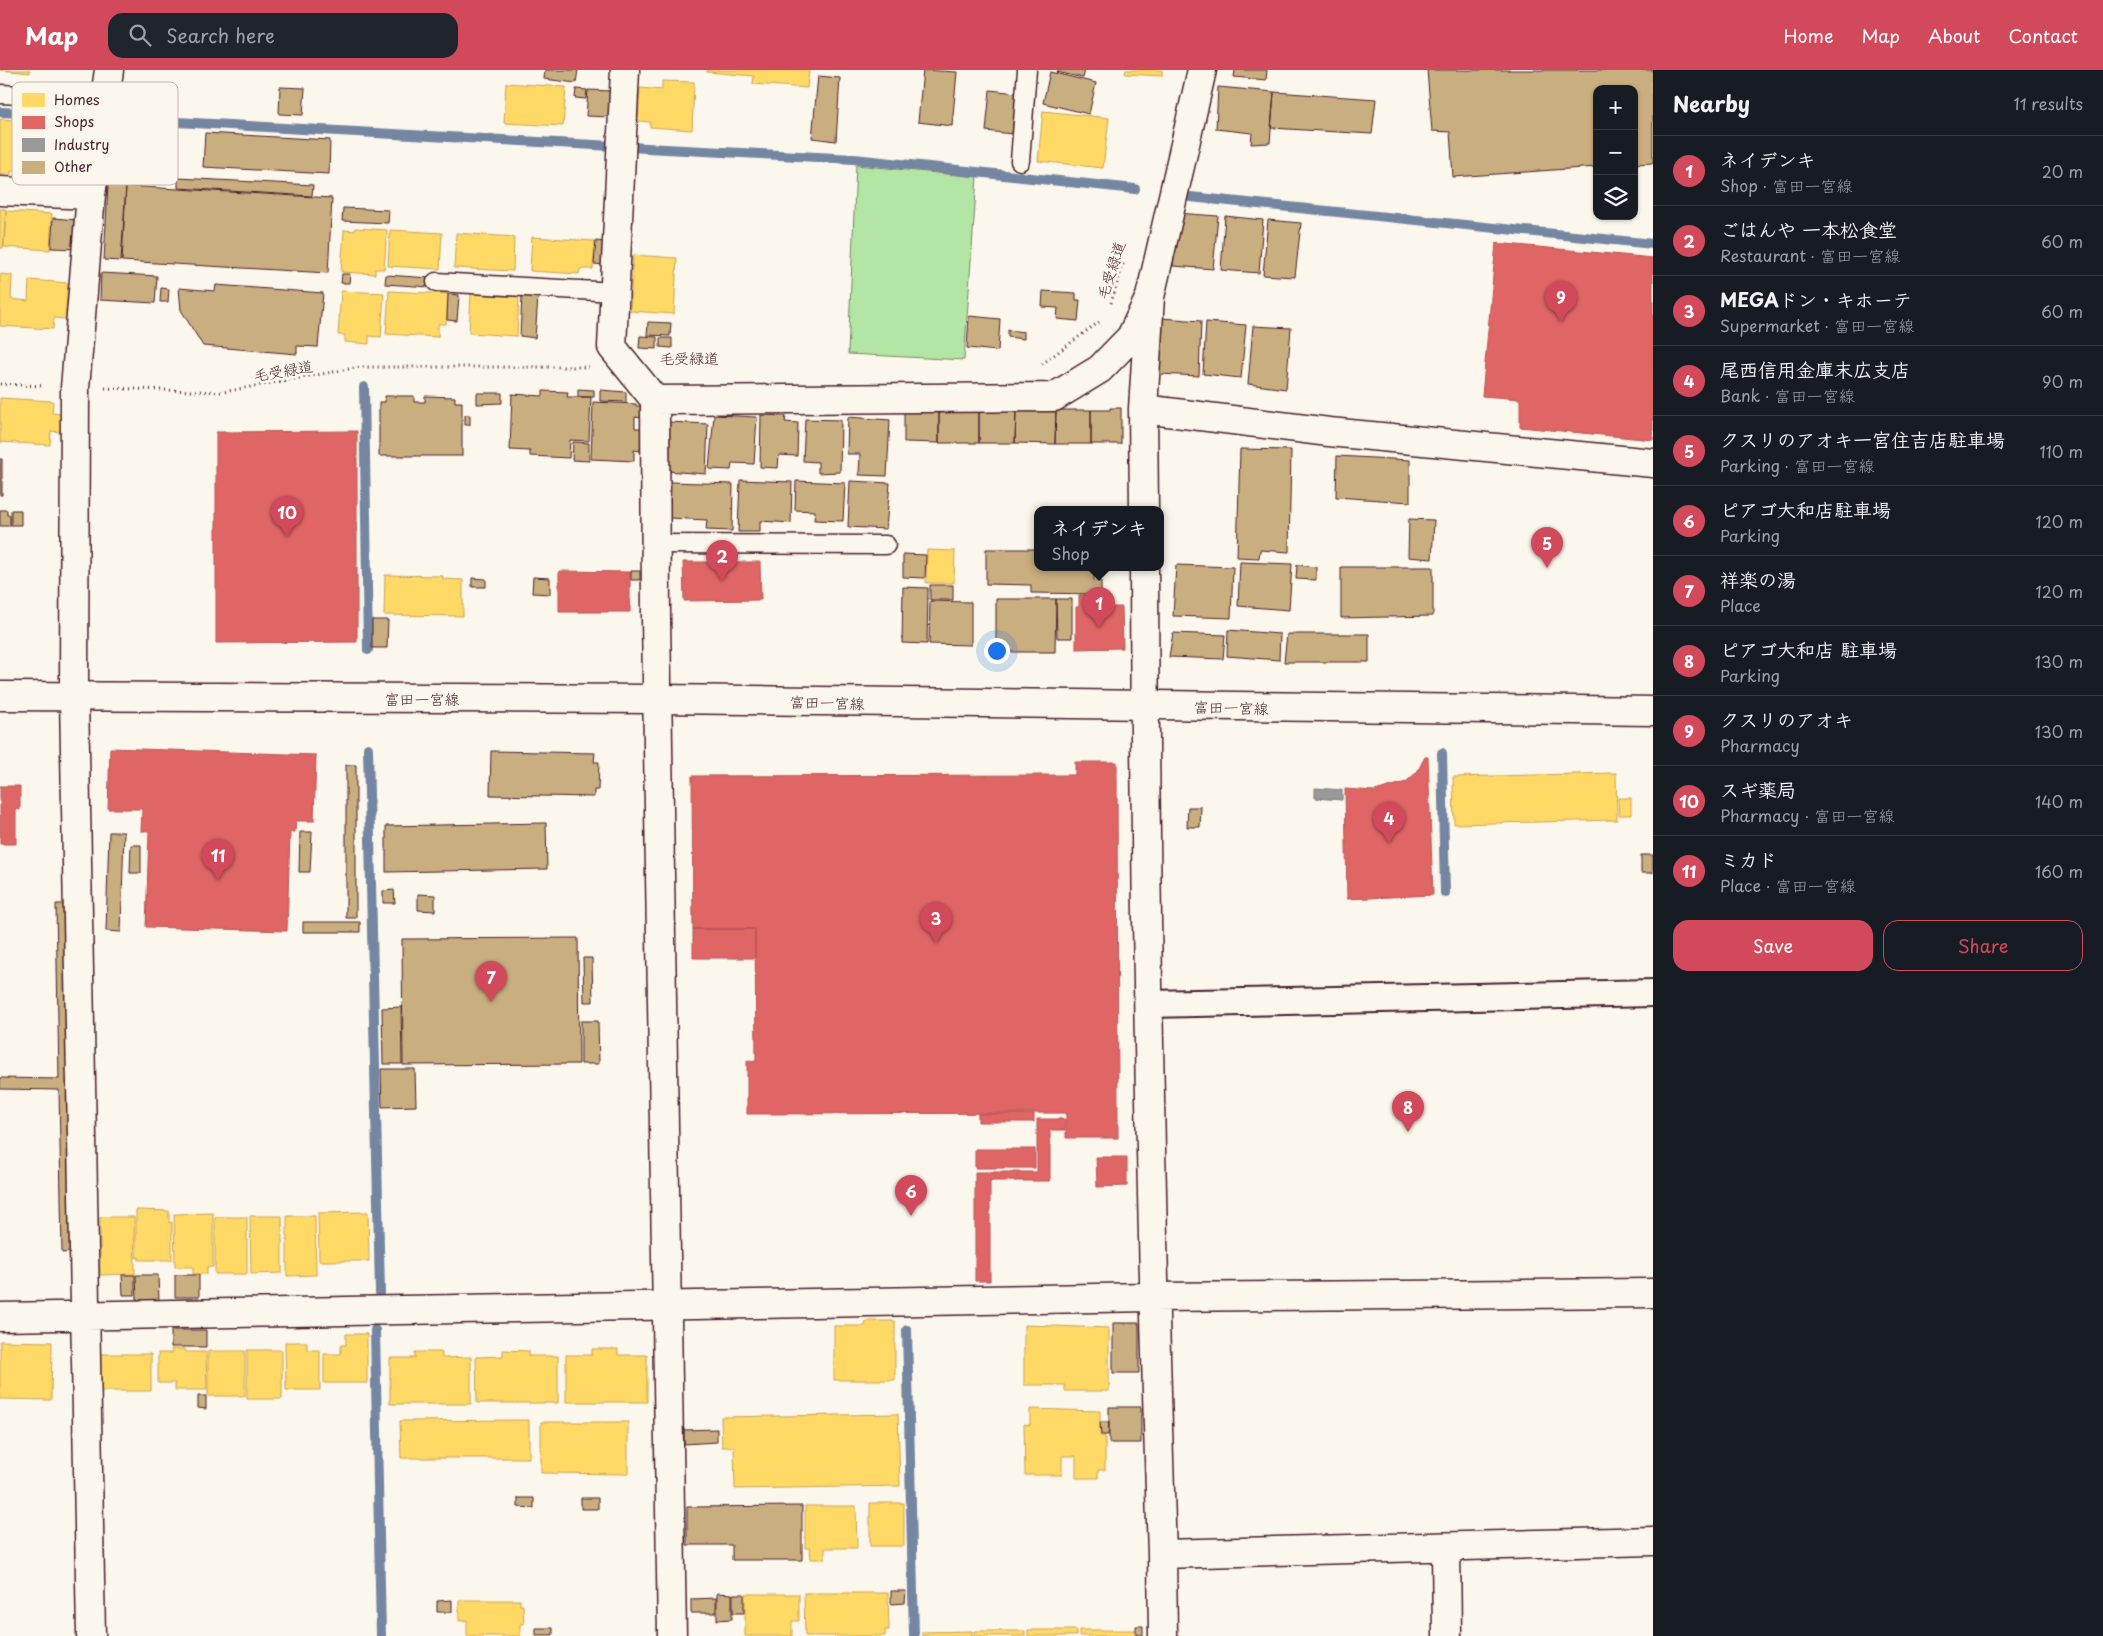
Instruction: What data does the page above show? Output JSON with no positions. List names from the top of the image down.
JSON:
{
  "streets": {
    "street": ["富田一宮線"],
    "path": ["毛受緑道"]
  },
  "legend": [
    "Homes",
    "Shops",
    "Industry",
    "Other"
  ],
  "page": {
    "header": "Map",
    "search": "Search here",
    "nav": [
      "Home",
      "Map",
      "About",
      "Contact"
    ],
    "heading": ["Nearby", "11 results"],
    "map_buttons": ["+", "−"],
    "list": [
      {
        "mark": "1",
        "name": "ネイデンキ",
        "note": "Shop · 富田一宮線",
        "value": "20 m"
      },
      {
        "mark": "2",
        "name": "ごはんや 一本松食堂",
        "note": "Restaurant · 富田一宮線",
        "value": "60 m"
      },
      {
        "mark": "3",
        "name": "MEGAドン・キホーテ",
        "note": "Supermarket · 富田一宮線",
        "value": "60 m"
      },
      {
        "mark": "4",
        "name": "尾西信用金庫末広支店",
        "note": "Bank · 富田一宮線",
        "value": "90 m"
      },
      {
        "mark": "5",
        "name": "クスリのアオキ一宮住吉店駐車場",
        "note": "Parking · 富田一宮線",
        "value": "110 m"
      },
      {
        "mark": "6",
        "name": "ピアゴ大和店駐車場",
        "note": "Parking",
        "value": "120 m"
      },
      {
        "mark": "7",
        "name": "祥楽の湯",
        "note": "Place",
        "value": "120 m"
      },
      {
        "mark": "8",
        "name": "ピアゴ大和店 駐車場",
        "note": "Parking",
        "value": "130 m"
      },
      {
        "mark": "9",
        "name": "クスリのアオキ",
        "note": "Pharmacy",
        "value": "130 m"
      },
      {
        "mark": "10",
        "name": "スギ薬局",
        "note": "Pharmacy · 富田一宮線",
        "value": "140 m"
      },
      {
        "mark": "11",
        "name": "ミカド",
        "note": "Place · 富田一宮線",
        "value": "160 m"
      }
    ],
    "pins": [
      "9",
      "10",
      "5",
      "2",
      "1",
      "4",
      "11",
      "3",
      "7",
      "8",
      "6"
    ],
    "popup": ["ネイデンキ", "Shop"],
    "buttons": ["Save", "Share"]
  }
}
